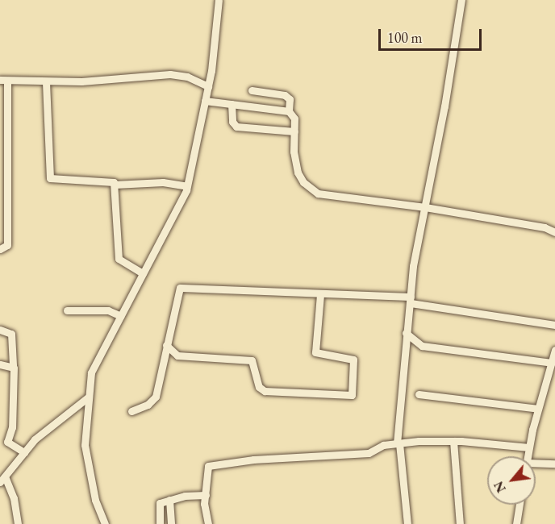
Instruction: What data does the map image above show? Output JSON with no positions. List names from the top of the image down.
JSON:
{
  "scale_bar": "100 m",
  "north": "bottom left"
}
